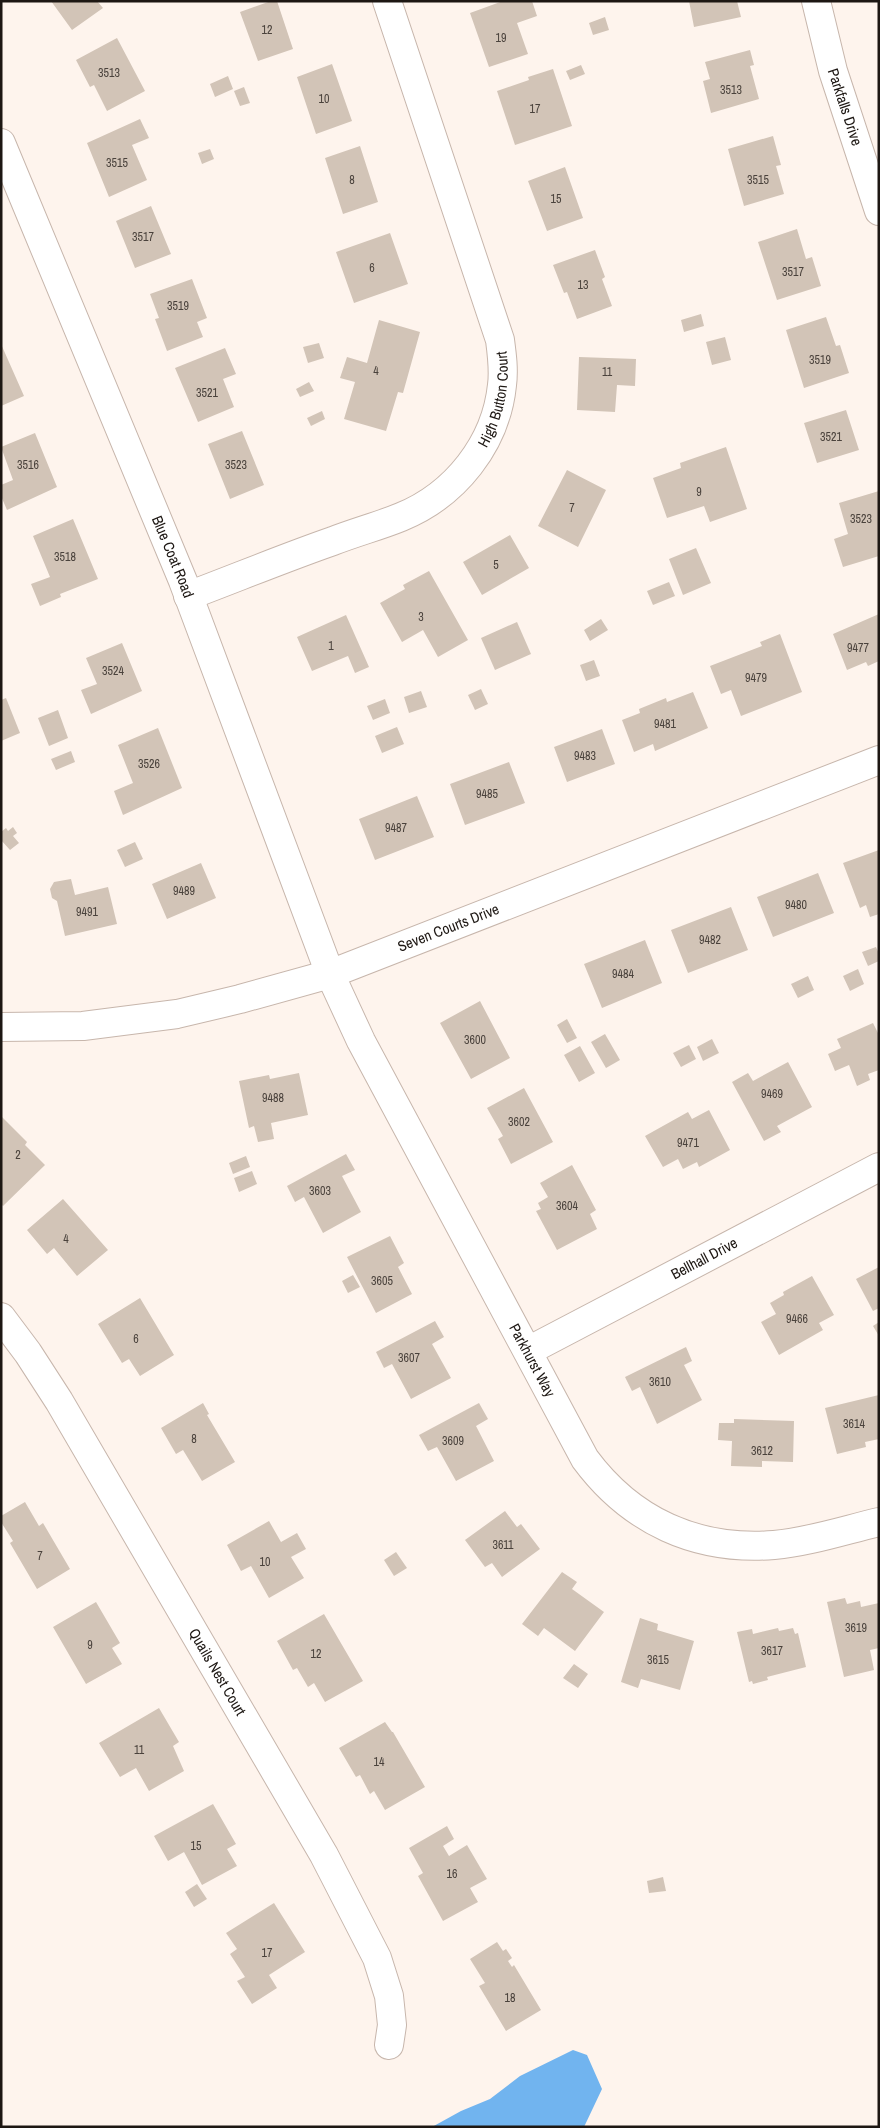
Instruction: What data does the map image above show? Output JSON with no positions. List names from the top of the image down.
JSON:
{
  "streets": {
    "street": [
      "Parkfalls Drive",
      "High Button Court",
      "Blue Coat Road",
      "Seven Courts Drive",
      "Bellhall Drive",
      "Parkhurst Way",
      "Quails Nest Court"
    ]
  },
  "crossings": [
    ["High Button Court", "Blue Coat Road"],
    ["Blue Coat Road", "Seven Courts Drive"],
    ["Blue Coat Road", "Parkhurst Way"],
    ["Seven Courts Drive", "Parkhurst Way"],
    ["Bellhall Drive", "Parkhurst Way"]
  ],
  "house_numbers": [
    "12",
    "19",
    "3513",
    "3513",
    "10",
    "17",
    "3515",
    "8",
    "3515",
    "15",
    "3517",
    "6",
    "3517",
    "13",
    "3519",
    "3519",
    "4",
    "11",
    "3521",
    "3521",
    "3516",
    "3523",
    "9",
    "7",
    "3523",
    "3518",
    "5",
    "3",
    "1",
    "9477",
    "3524",
    "9479",
    "9481",
    "9483",
    "3526",
    "9485",
    "9487",
    "9489",
    "9480",
    "9491",
    "9482",
    "9484",
    "3600",
    "9469",
    "9488",
    "3602",
    "9471",
    "2",
    "3603",
    "3604",
    "4",
    "3605",
    "9466",
    "6",
    "3607",
    "3610",
    "3614",
    "8",
    "3609",
    "3612",
    "3611",
    "7",
    "10",
    "3619",
    "9",
    "3617",
    "12",
    "3615",
    "11",
    "14",
    "15",
    "16",
    "17",
    "18"
  ]
}
